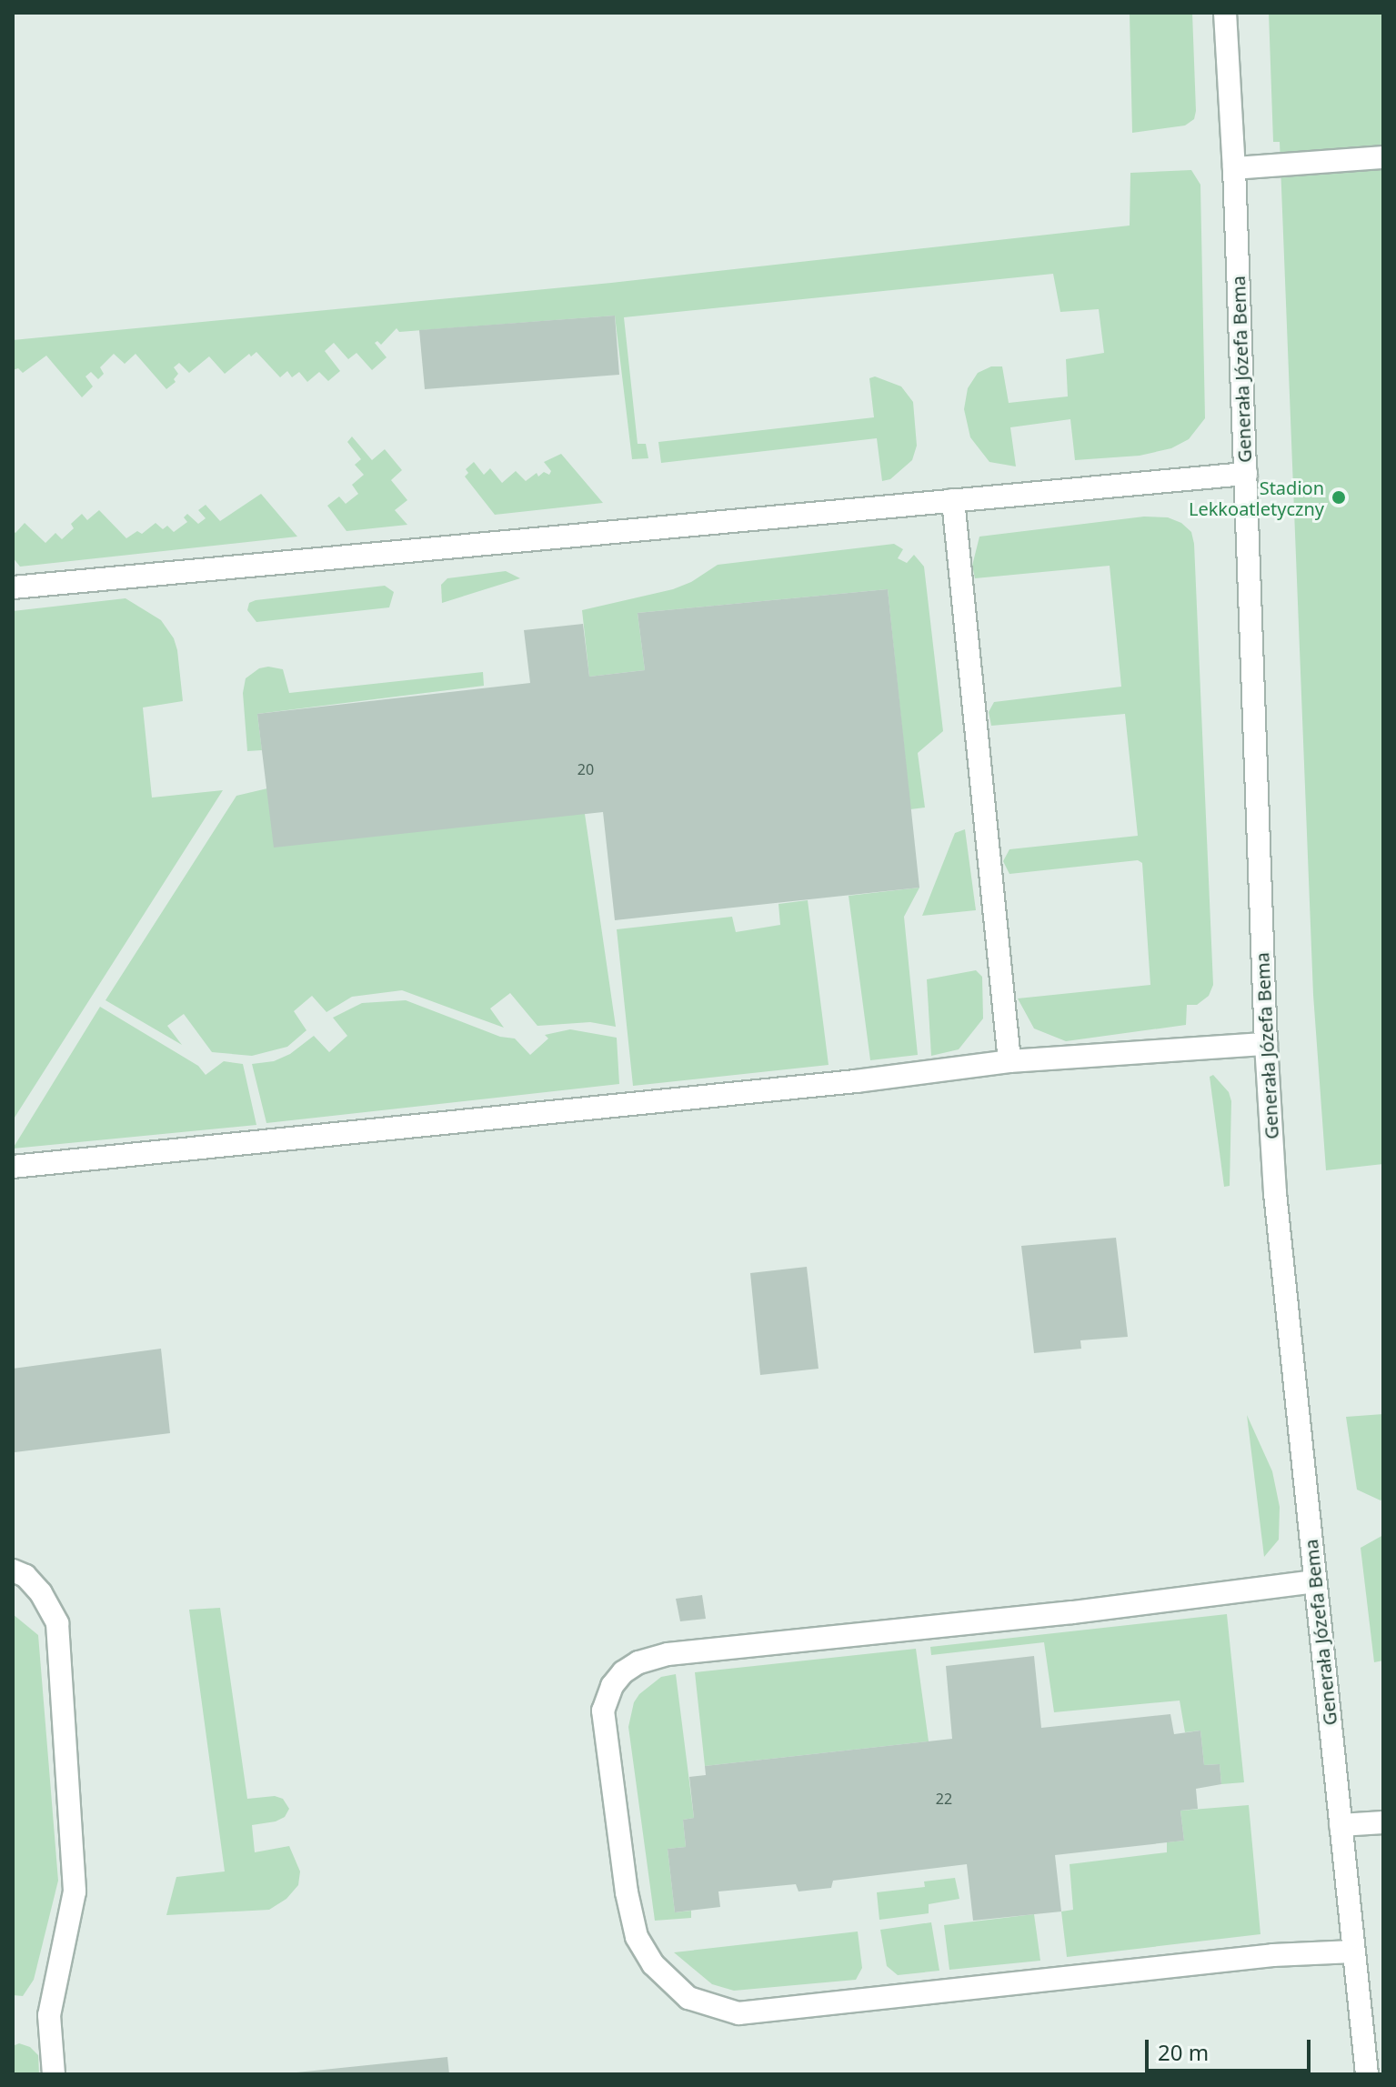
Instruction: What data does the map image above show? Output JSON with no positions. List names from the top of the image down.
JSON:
{
  "streets": {
    "street": ["Generała Józefa Bema"]
  },
  "places": ["Stadion Lekkoatletyczny"],
  "house_numbers": ["20", "22"],
  "scale_bar": "20 m"
}
